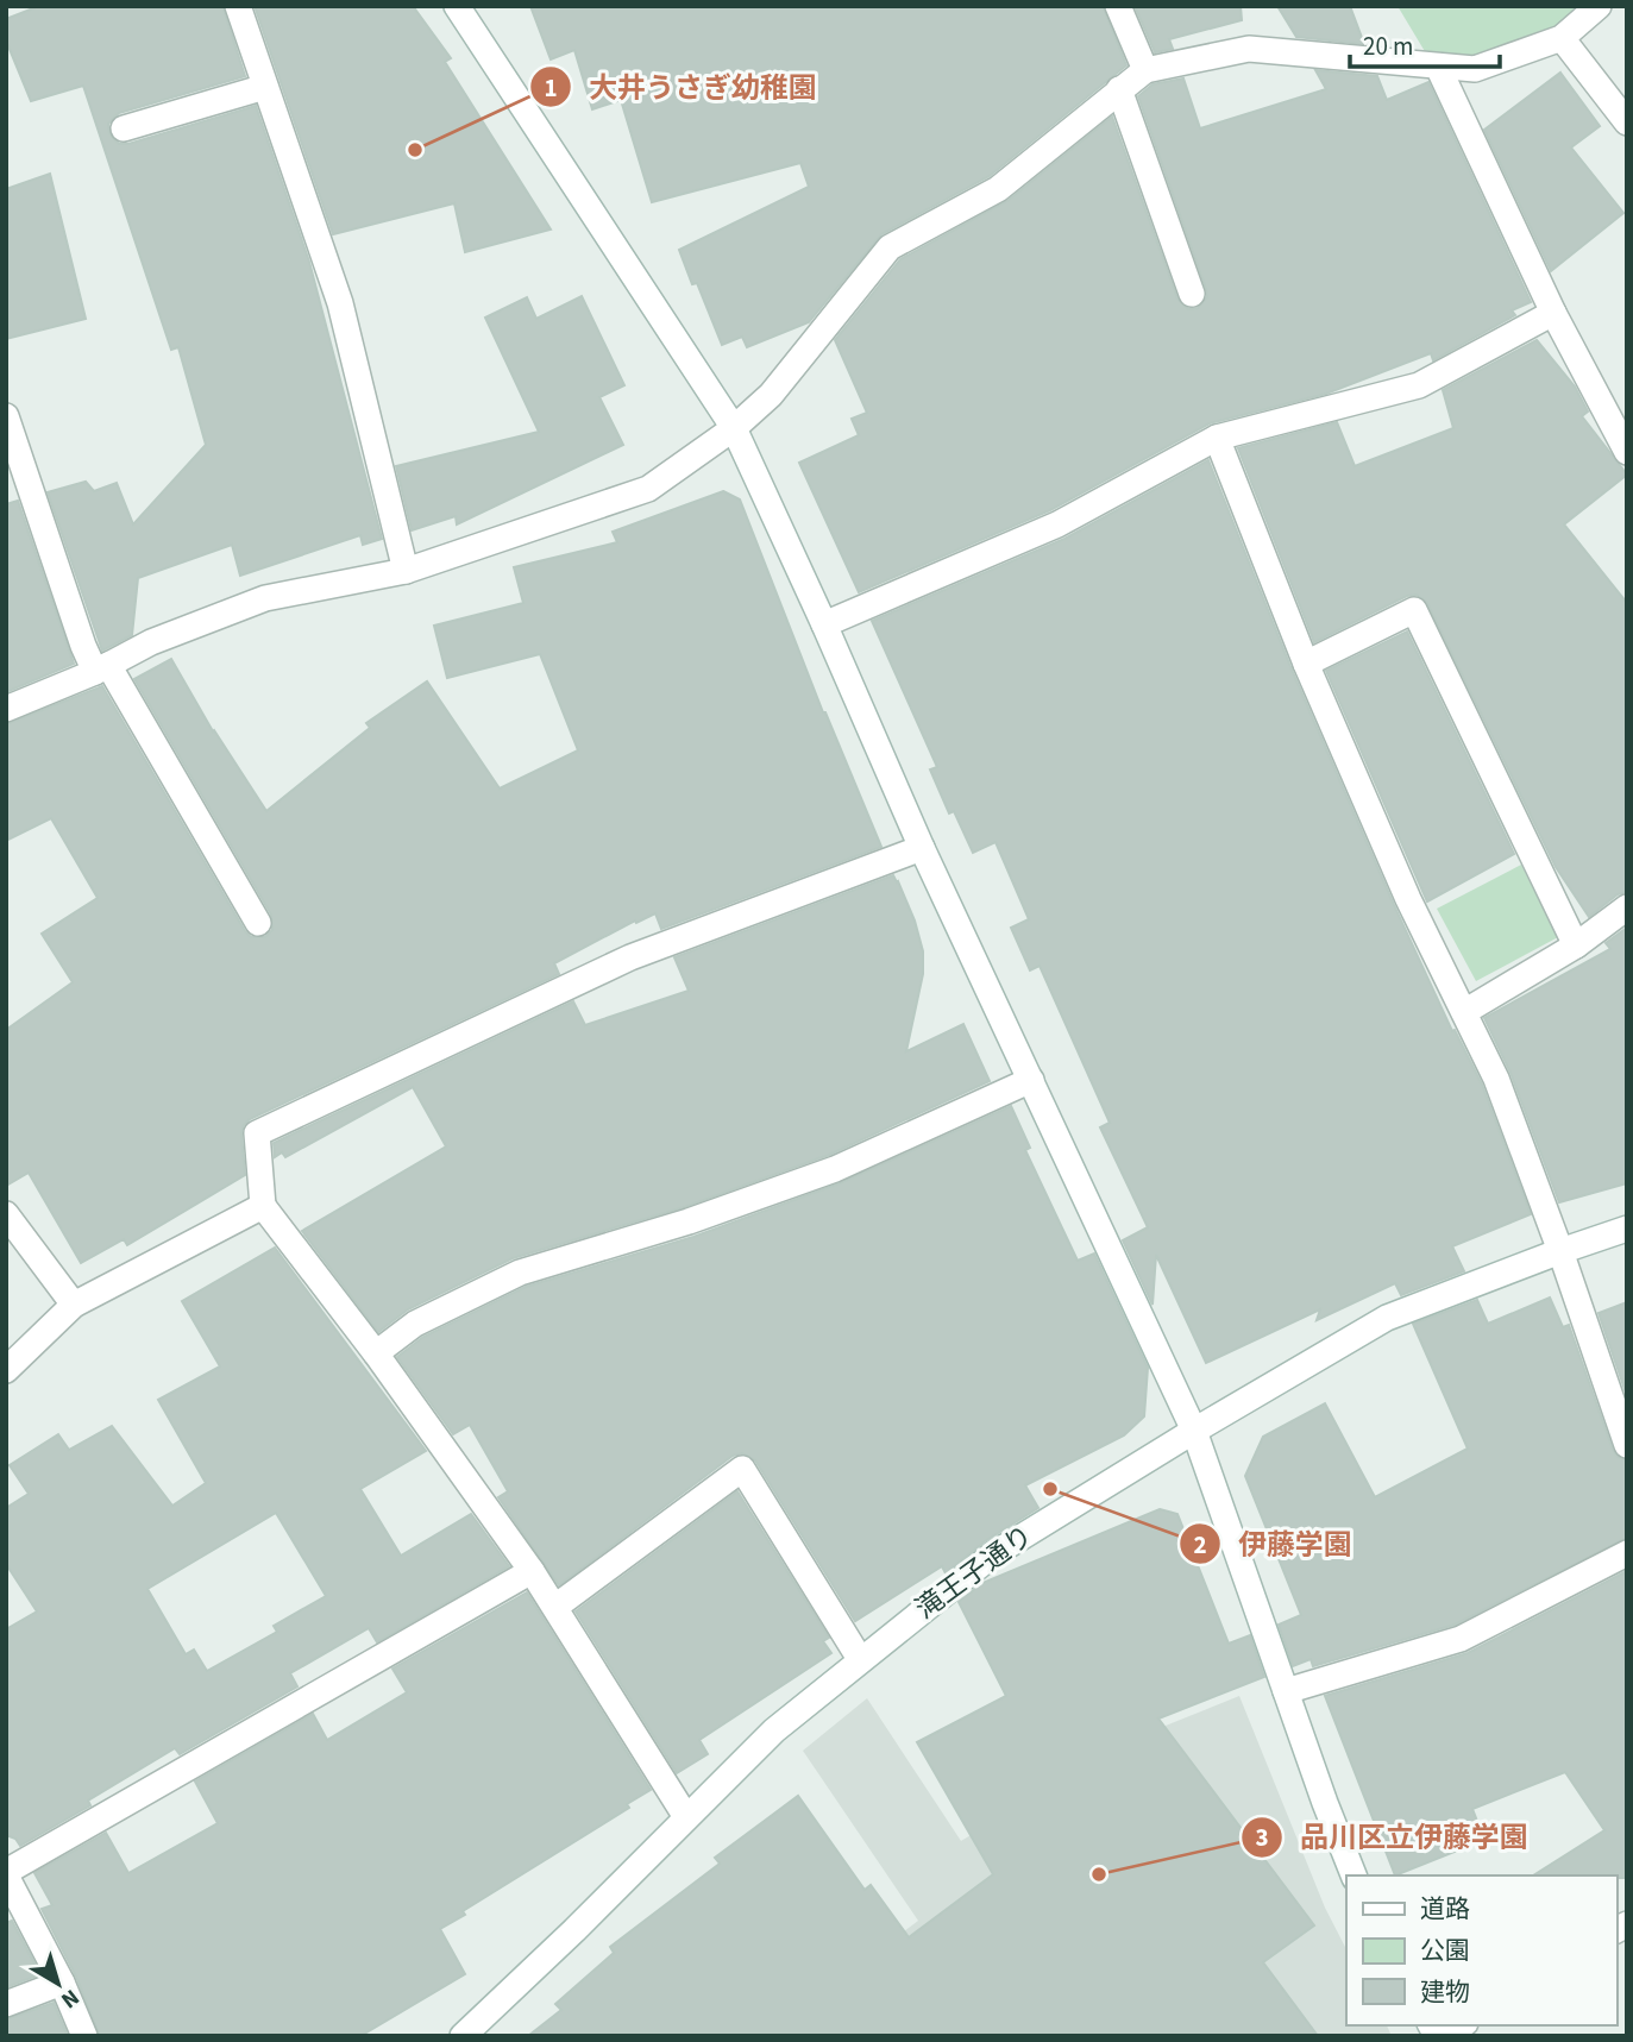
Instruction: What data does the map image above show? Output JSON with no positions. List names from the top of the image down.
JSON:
{
  "streets": {
    "street": ["滝王子通り"]
  },
  "places": ["大井うさぎ幼稚園", "伊藤学園", "品川区立伊藤学園"],
  "legend": ["道路", "公園", "建物"],
  "scale_bar": "20 m",
  "north": "bottom right"
}
